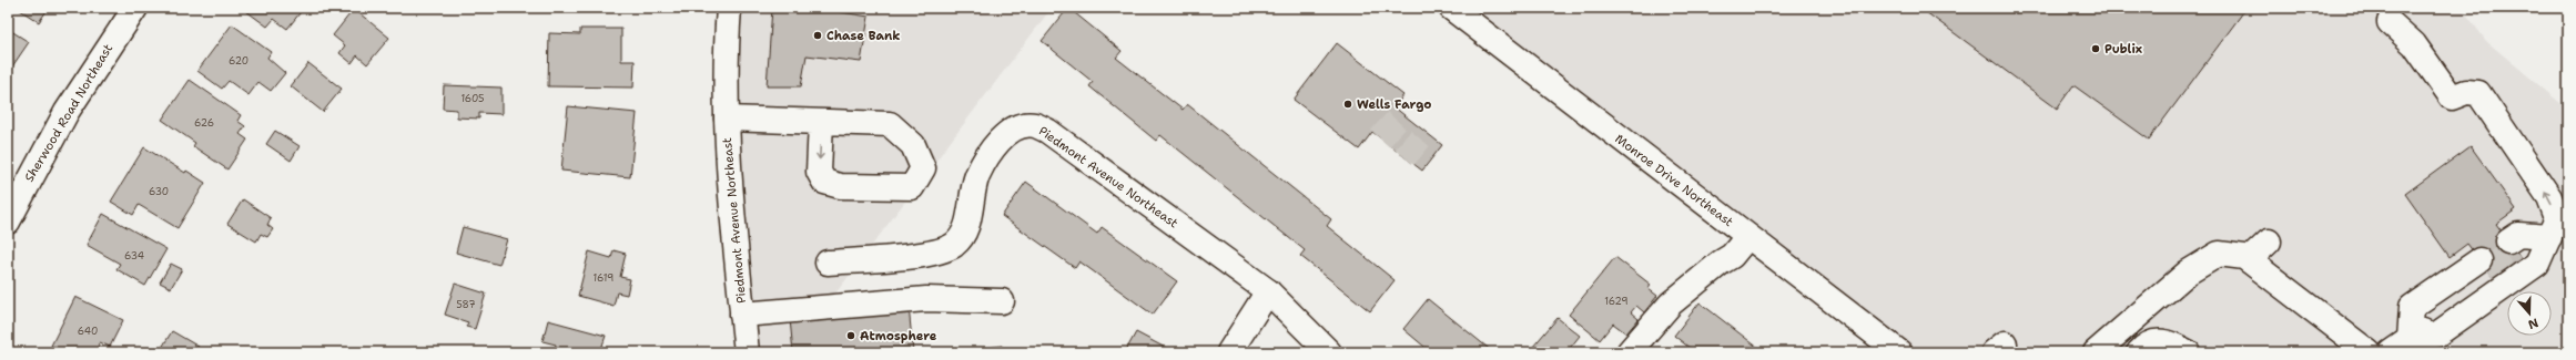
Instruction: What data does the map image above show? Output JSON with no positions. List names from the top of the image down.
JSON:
{
  "streets": {
    "street": ["Sherwood Road Northeast", "Piedmont Avenue Northeast", "Monroe Drive Northeast"]
  },
  "places": [
    "Chase Bank",
    "Publix",
    "Wells Fargo",
    "Atmosphere"
  ],
  "house_numbers": [
    "620",
    "1605",
    "626",
    "630",
    "634",
    "1619",
    "1629",
    "587",
    "640"
  ],
  "north": "bottom"
}
